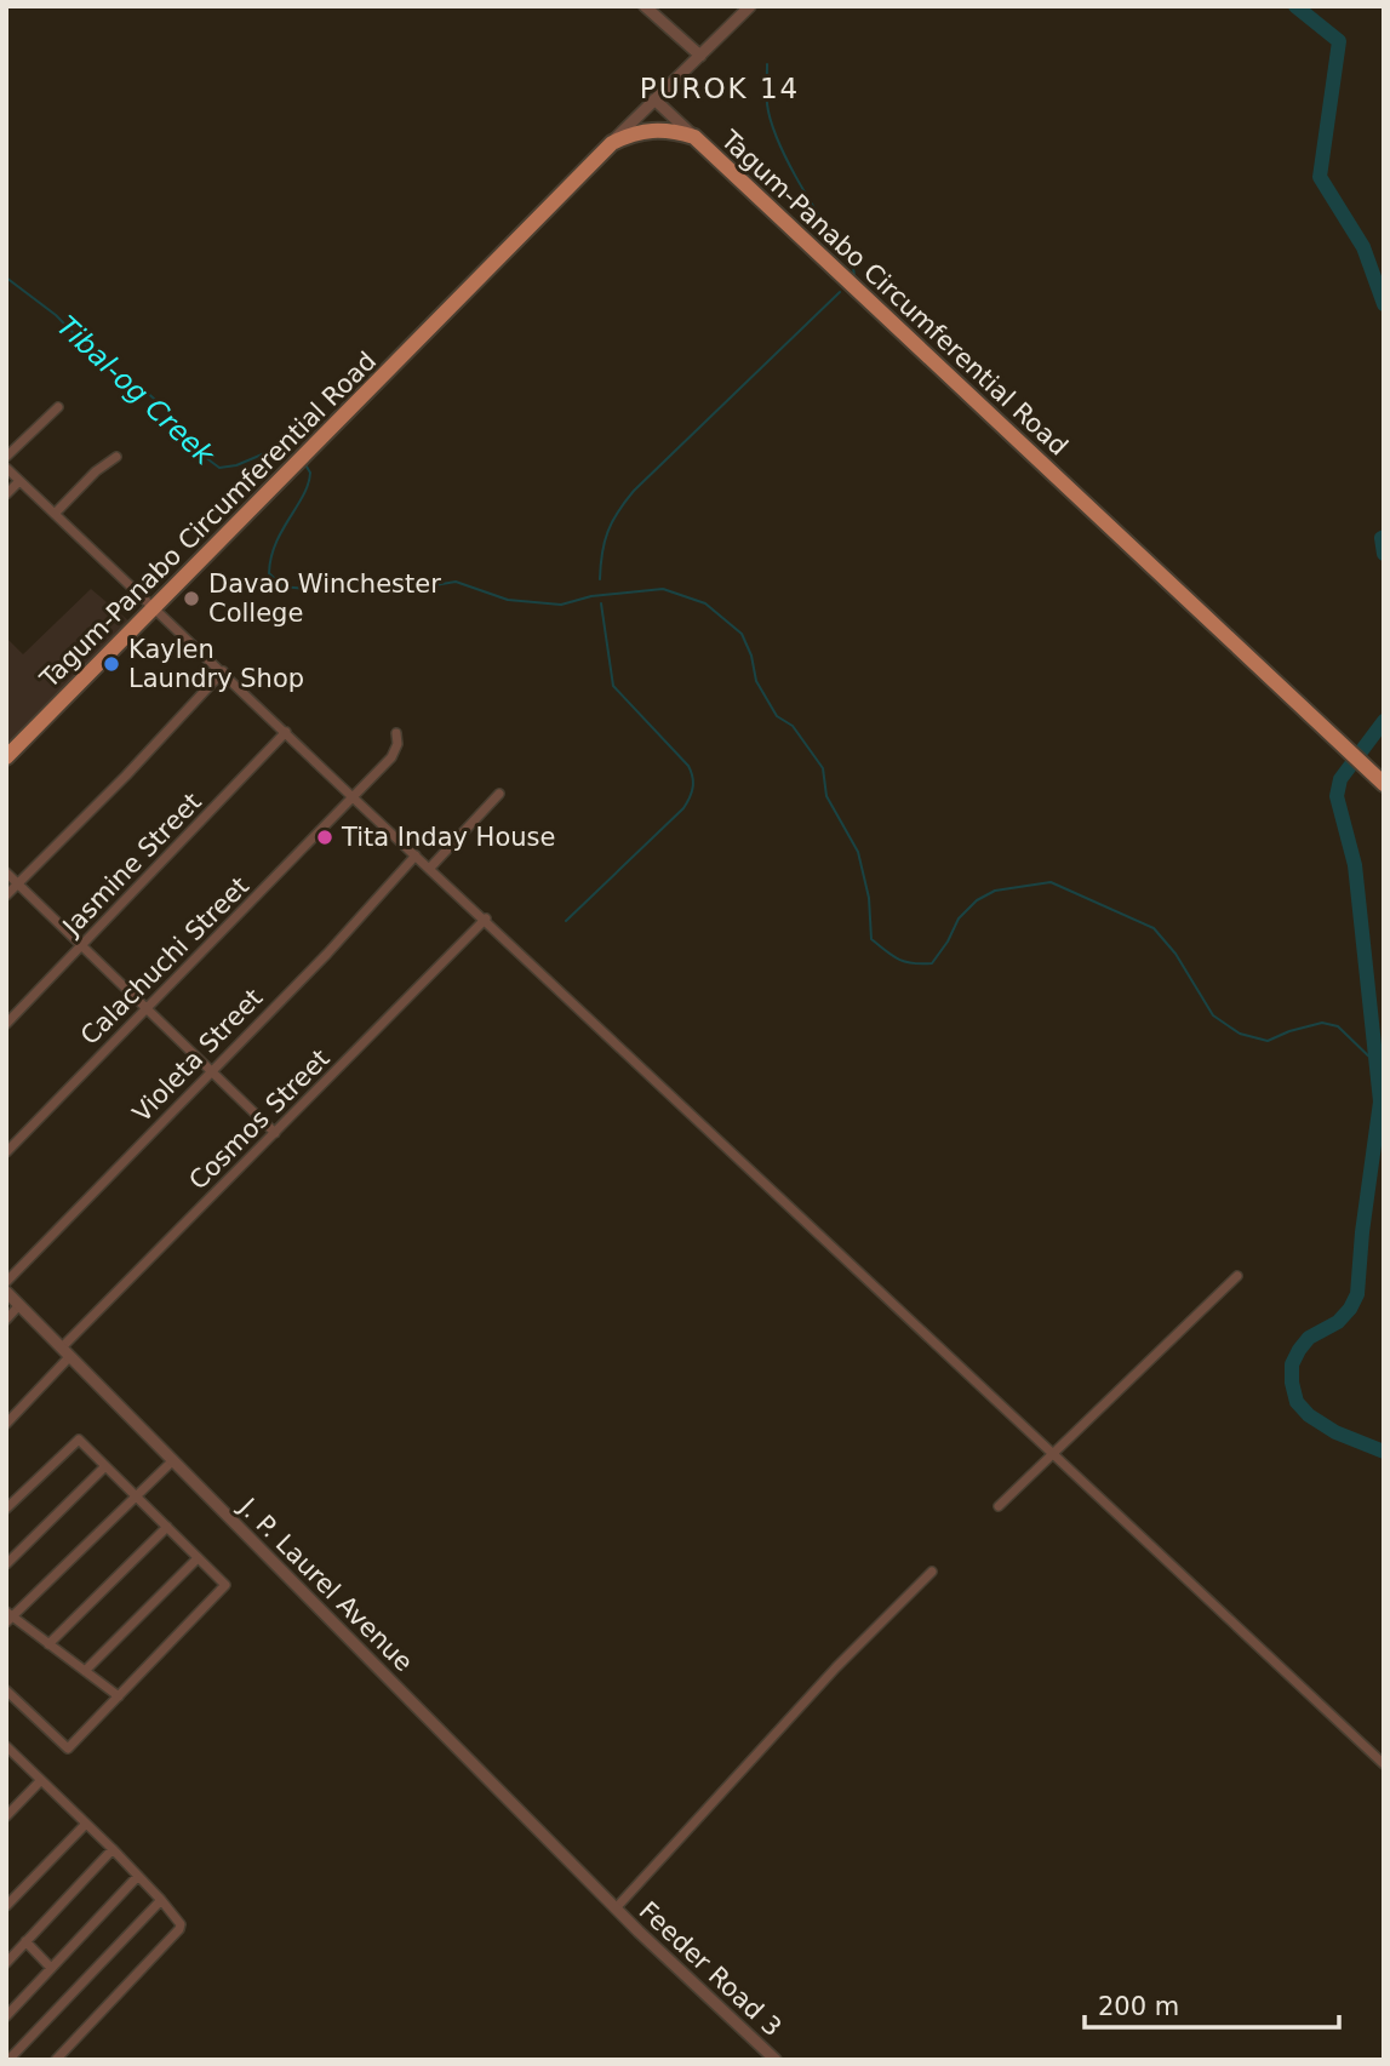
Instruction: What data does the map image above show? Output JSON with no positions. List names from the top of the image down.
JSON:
{
  "streets": {
    "main road": ["Tagum-Panabo Circumferential Road"],
    "street": [
      "Jasmine Street",
      "Calachuchi Street",
      "Violeta Street",
      "Cosmos Street",
      "J. P. Laurel Avenue",
      "Feeder Road 3"
    ]
  },
  "crossings": [
    ["Cosmos Street", "J. P. Laurel Avenue"],
    ["J. P. Laurel Avenue", "Feeder Road 3"]
  ],
  "districts": ["PUROK 14"],
  "water": ["Tibal-og Creek"],
  "places": ["Davao Winchester College", "Kaylen Laundry Shop", "Tita Inday House"],
  "scale_bar": "200 m"
}
